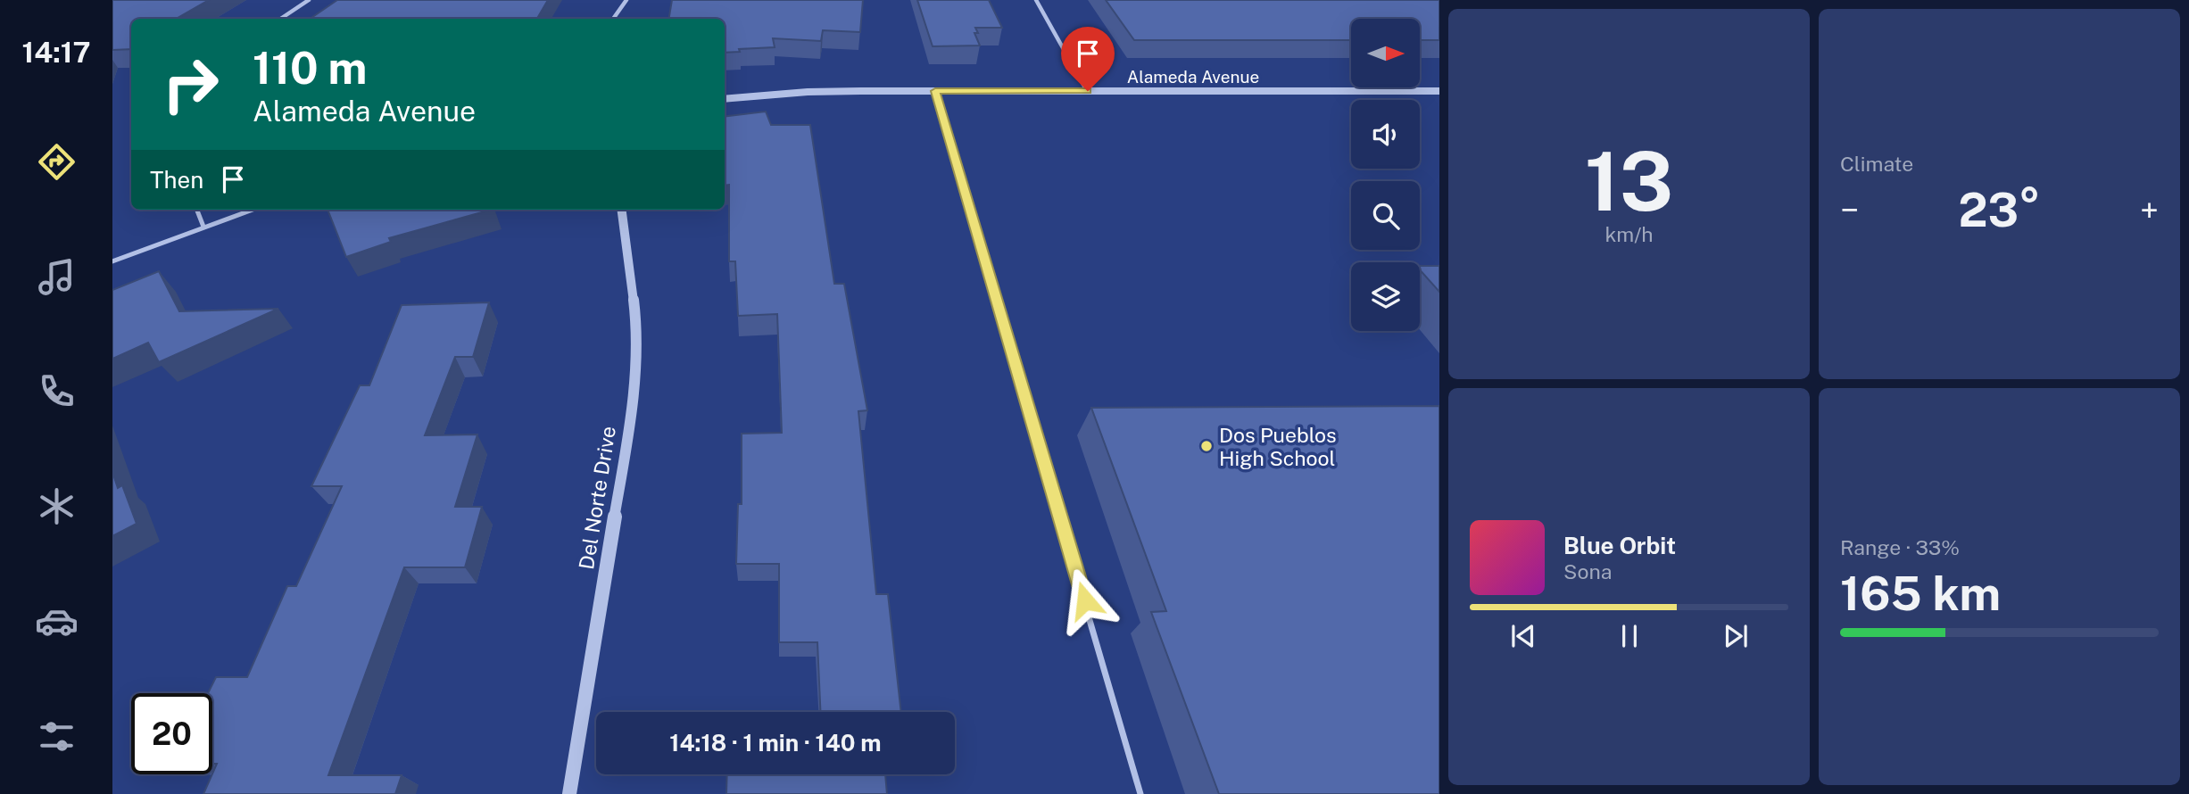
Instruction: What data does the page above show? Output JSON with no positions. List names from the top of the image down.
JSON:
{
  "streets": {
    "street": ["Alameda Avenue", "Del Norte Drive"]
  },
  "places": ["Dos Pueblos High School"],
  "north": "right",
  "page": {
    "tabs": "14:17",
    "tile": [
      ["13", "km/h"],
      "Climate",
      ["Range · 33%", "165 km"]
    ],
    "turn": ["110 m", "Alameda Avenue"],
    "then": "Then",
    "heat": ["−", "23°", "+"],
    "song": ["Blue Orbit", "Sona"],
    "limit": "20",
    "trip": "14:18 · 1 min · 140 m"
  }
}
